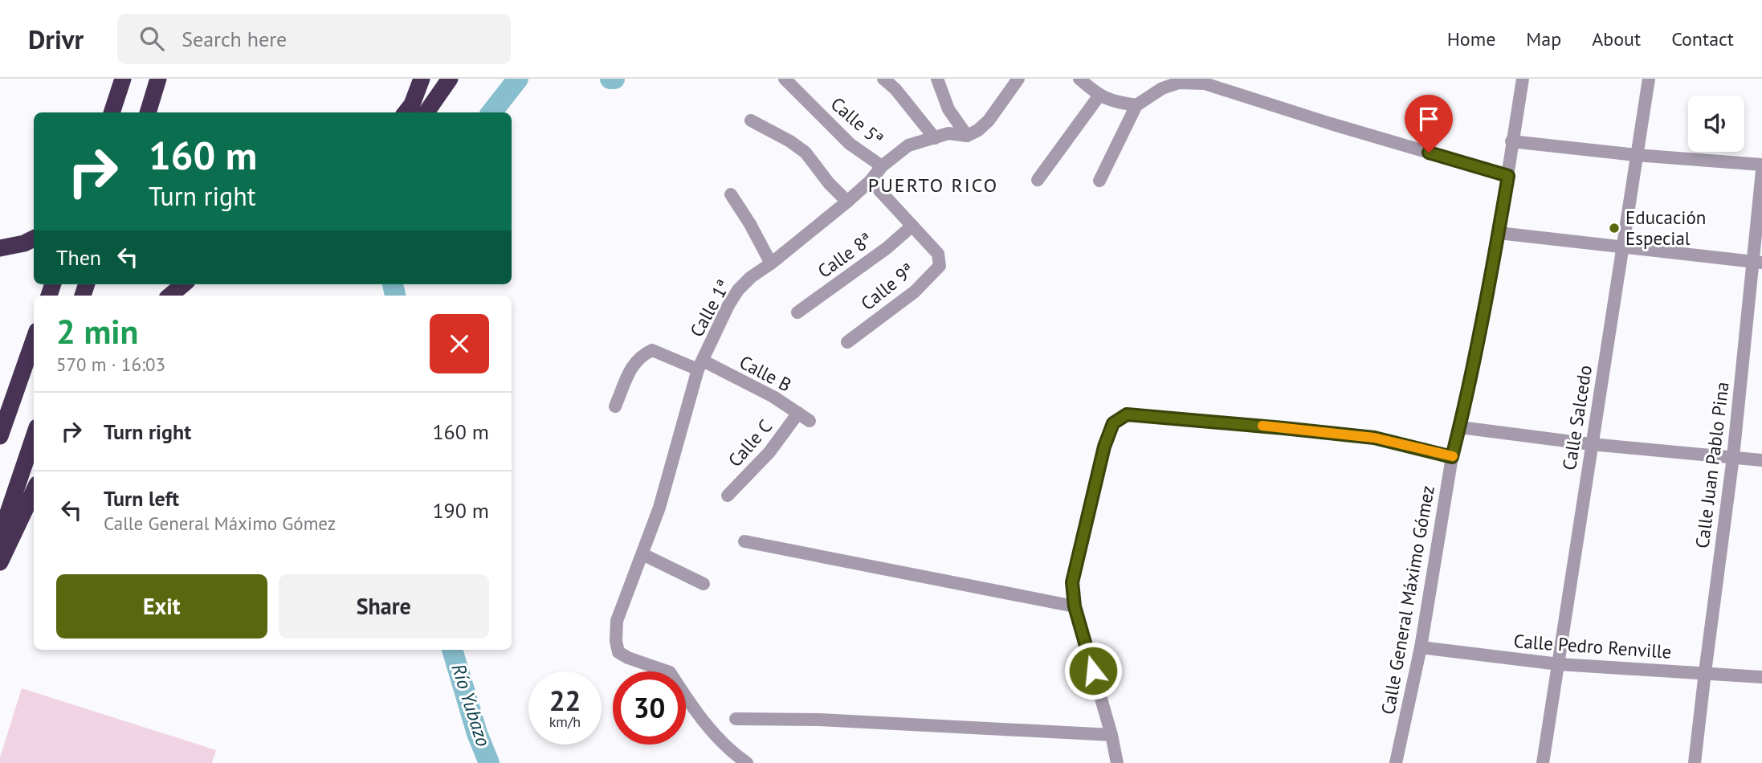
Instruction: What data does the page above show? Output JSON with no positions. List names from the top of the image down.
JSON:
{
  "streets": {
    "street": [
      "Calle 5ª",
      "Calle 8ª",
      "Calle 9ª",
      "Calle 1ª",
      "Calle B",
      "Calle Salcedo",
      "Calle C",
      "Calle Juan Pablo Pina",
      "Calle General Máximo Gómez",
      "Calle Pedro Renville"
    ]
  },
  "crossings": [
    ["Calle 5ª", "Calle 1ª"],
    ["Calle 8ª", "Calle 9ª"],
    ["Calle 1ª", "Calle B"],
    ["Calle B", "Calle C"],
    ["Calle Salcedo", "Calle Pedro Renville"],
    ["Calle Juan Pablo Pina", "Calle Pedro Renville"],
    ["Calle General Máximo Gómez", "Calle Pedro Renville"]
  ],
  "districts": ["PUERTO RICO"],
  "water": ["Río Yubazo"],
  "places": ["Educación Especial"],
  "page": {
    "header": "Drivr",
    "search": "Search here",
    "nav": [
      "Home",
      "Map",
      "About",
      "Contact"
    ],
    "turn": ["160 m", "Turn right"],
    "then": "Then",
    "heading": ["2 min", "570 m · 16:03"],
    "list": [
      {
        "name": "Turn right",
        "value": "160 m"
      },
      {
        "name": "Turn left",
        "note": "Calle General Máximo Gómez",
        "value": "190 m"
      }
    ],
    "buttons": ["Exit", "Share"],
    "speed": "22 km/h",
    "limit": "30"
  }
}
